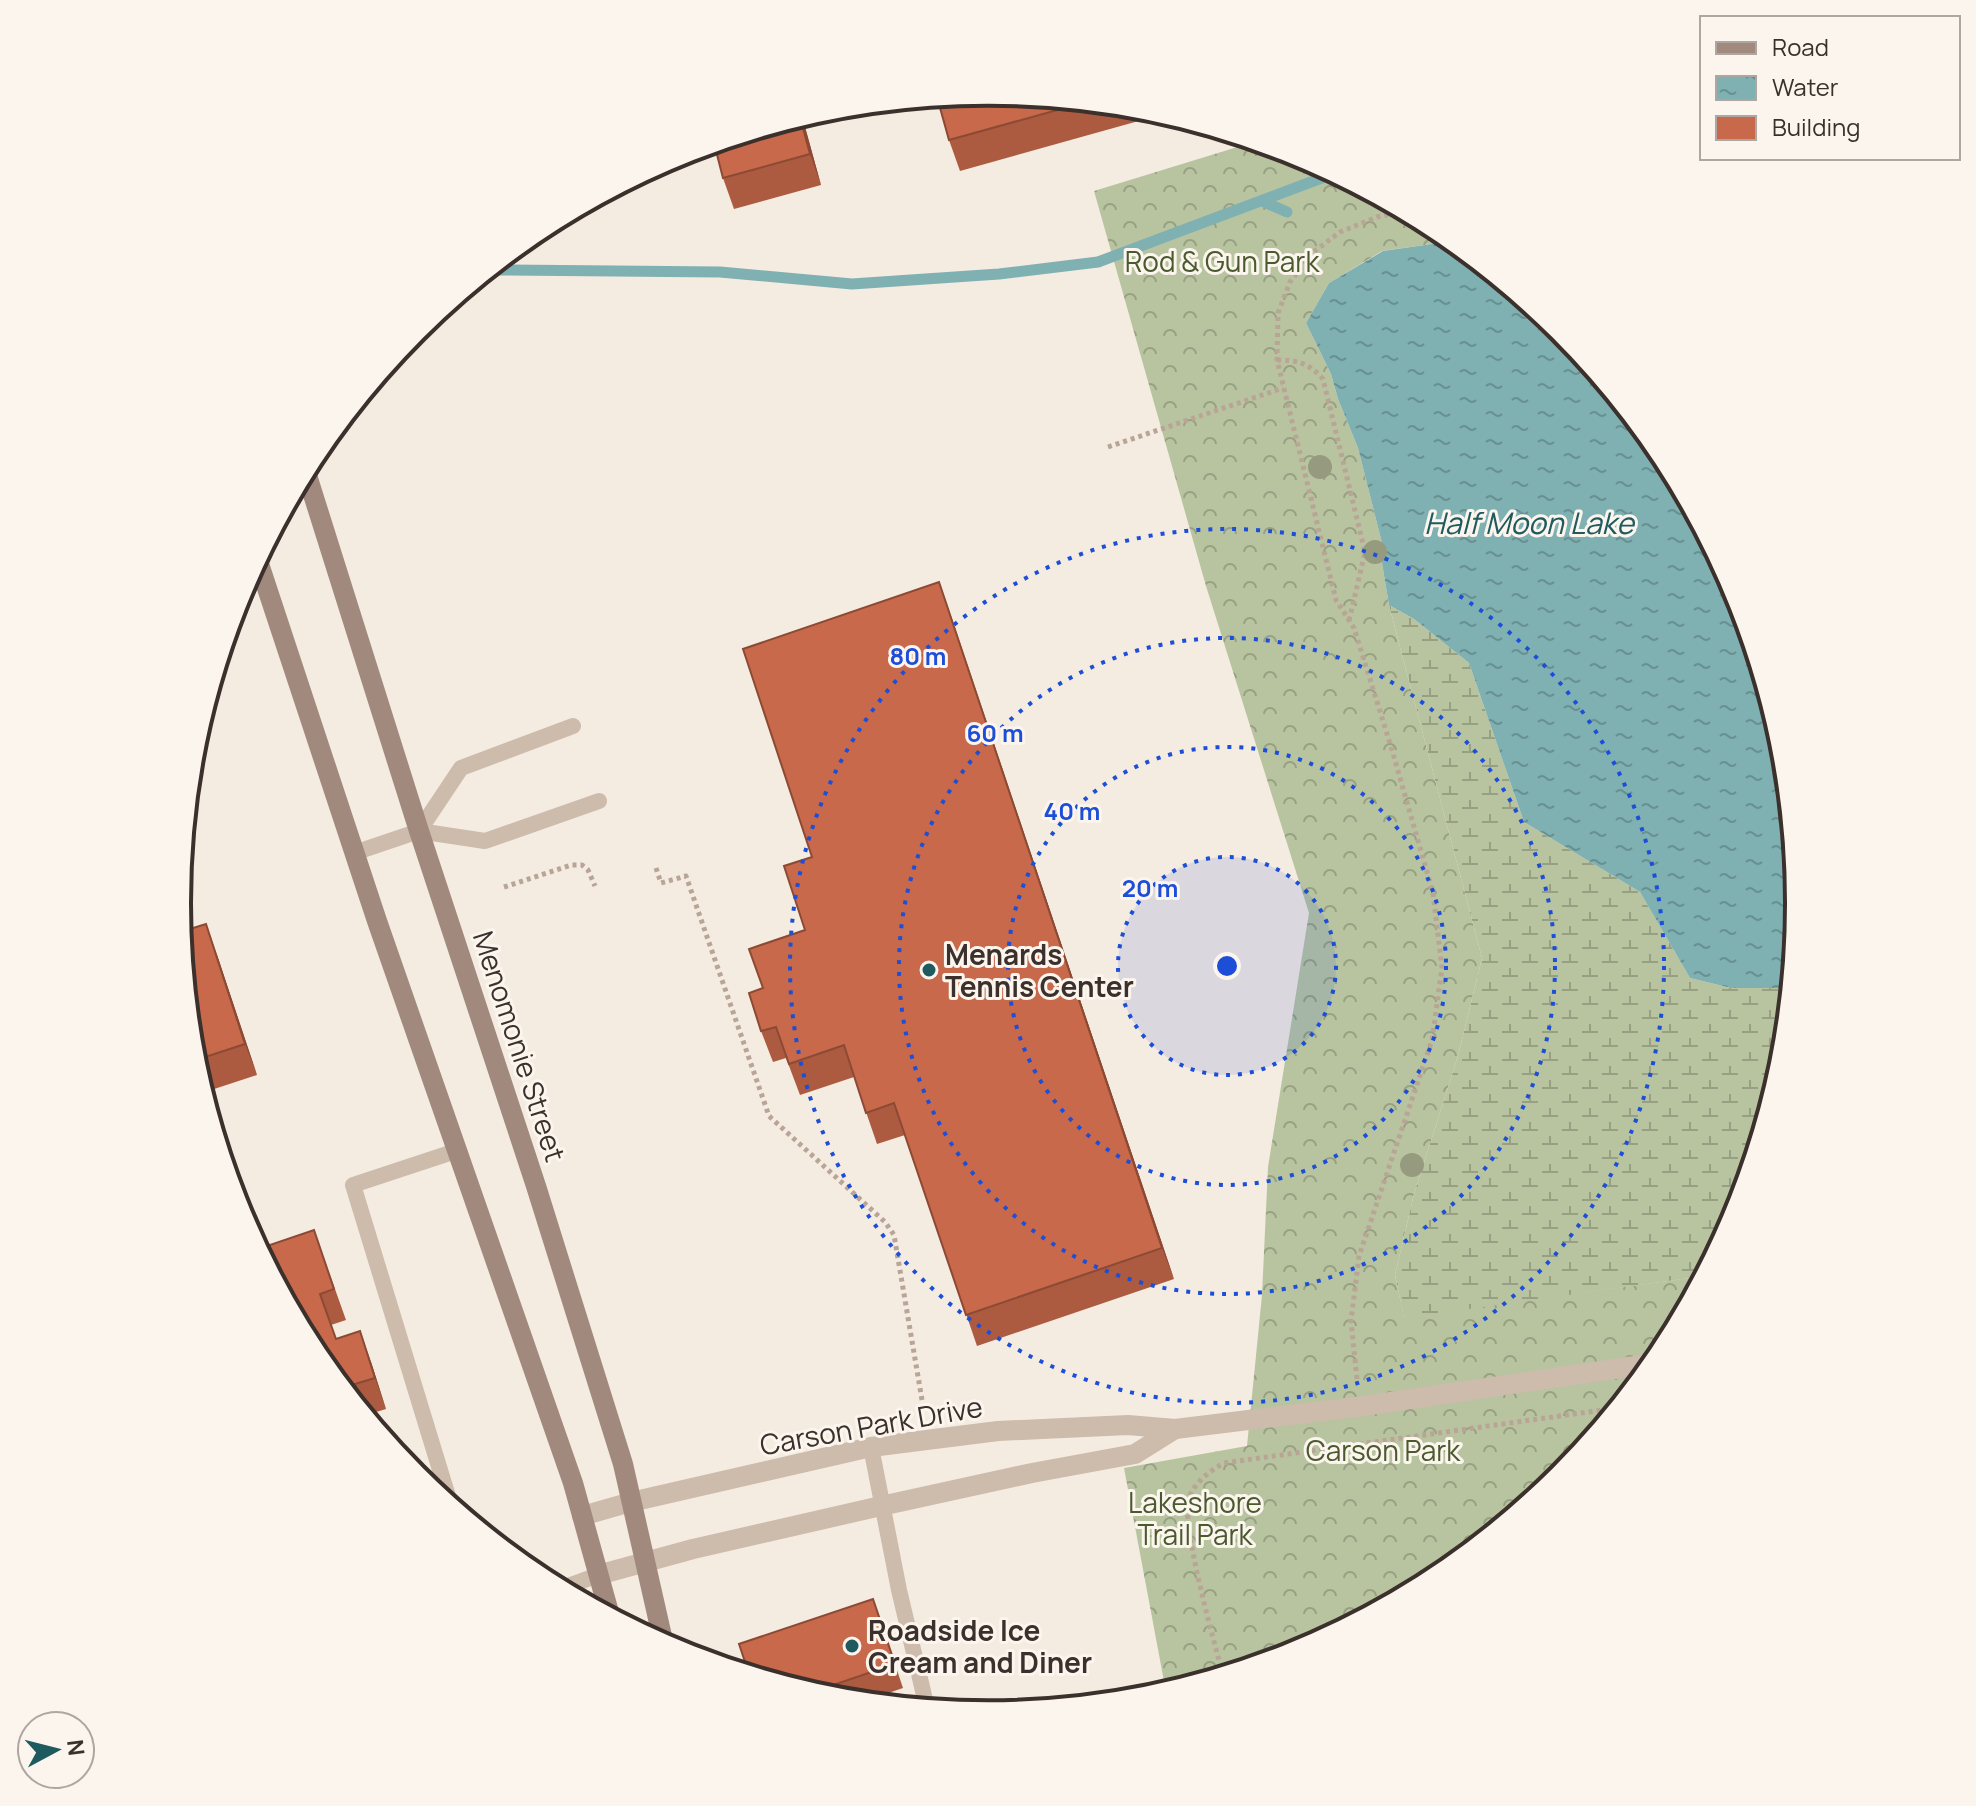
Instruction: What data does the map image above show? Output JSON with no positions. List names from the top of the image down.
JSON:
{
  "streets": {
    "main road": ["Menomonie Street"],
    "street": ["Carson Park Drive"]
  },
  "crossings": [
    ["Menomonie Street", "Carson Park Drive"]
  ],
  "water": ["Half Moon Lake"],
  "parks": ["Rod & Gun Park", "Carson Park", "Lakeshore Trail Park"],
  "places": ["Menards Tennis Center", "Roadside Ice Cream and Diner"],
  "legend": ["Road", "Water", "Building"],
  "north": "right",
  "rings": [
    "80 m",
    "60 m",
    "40 m",
    "20 m"
  ]
}
